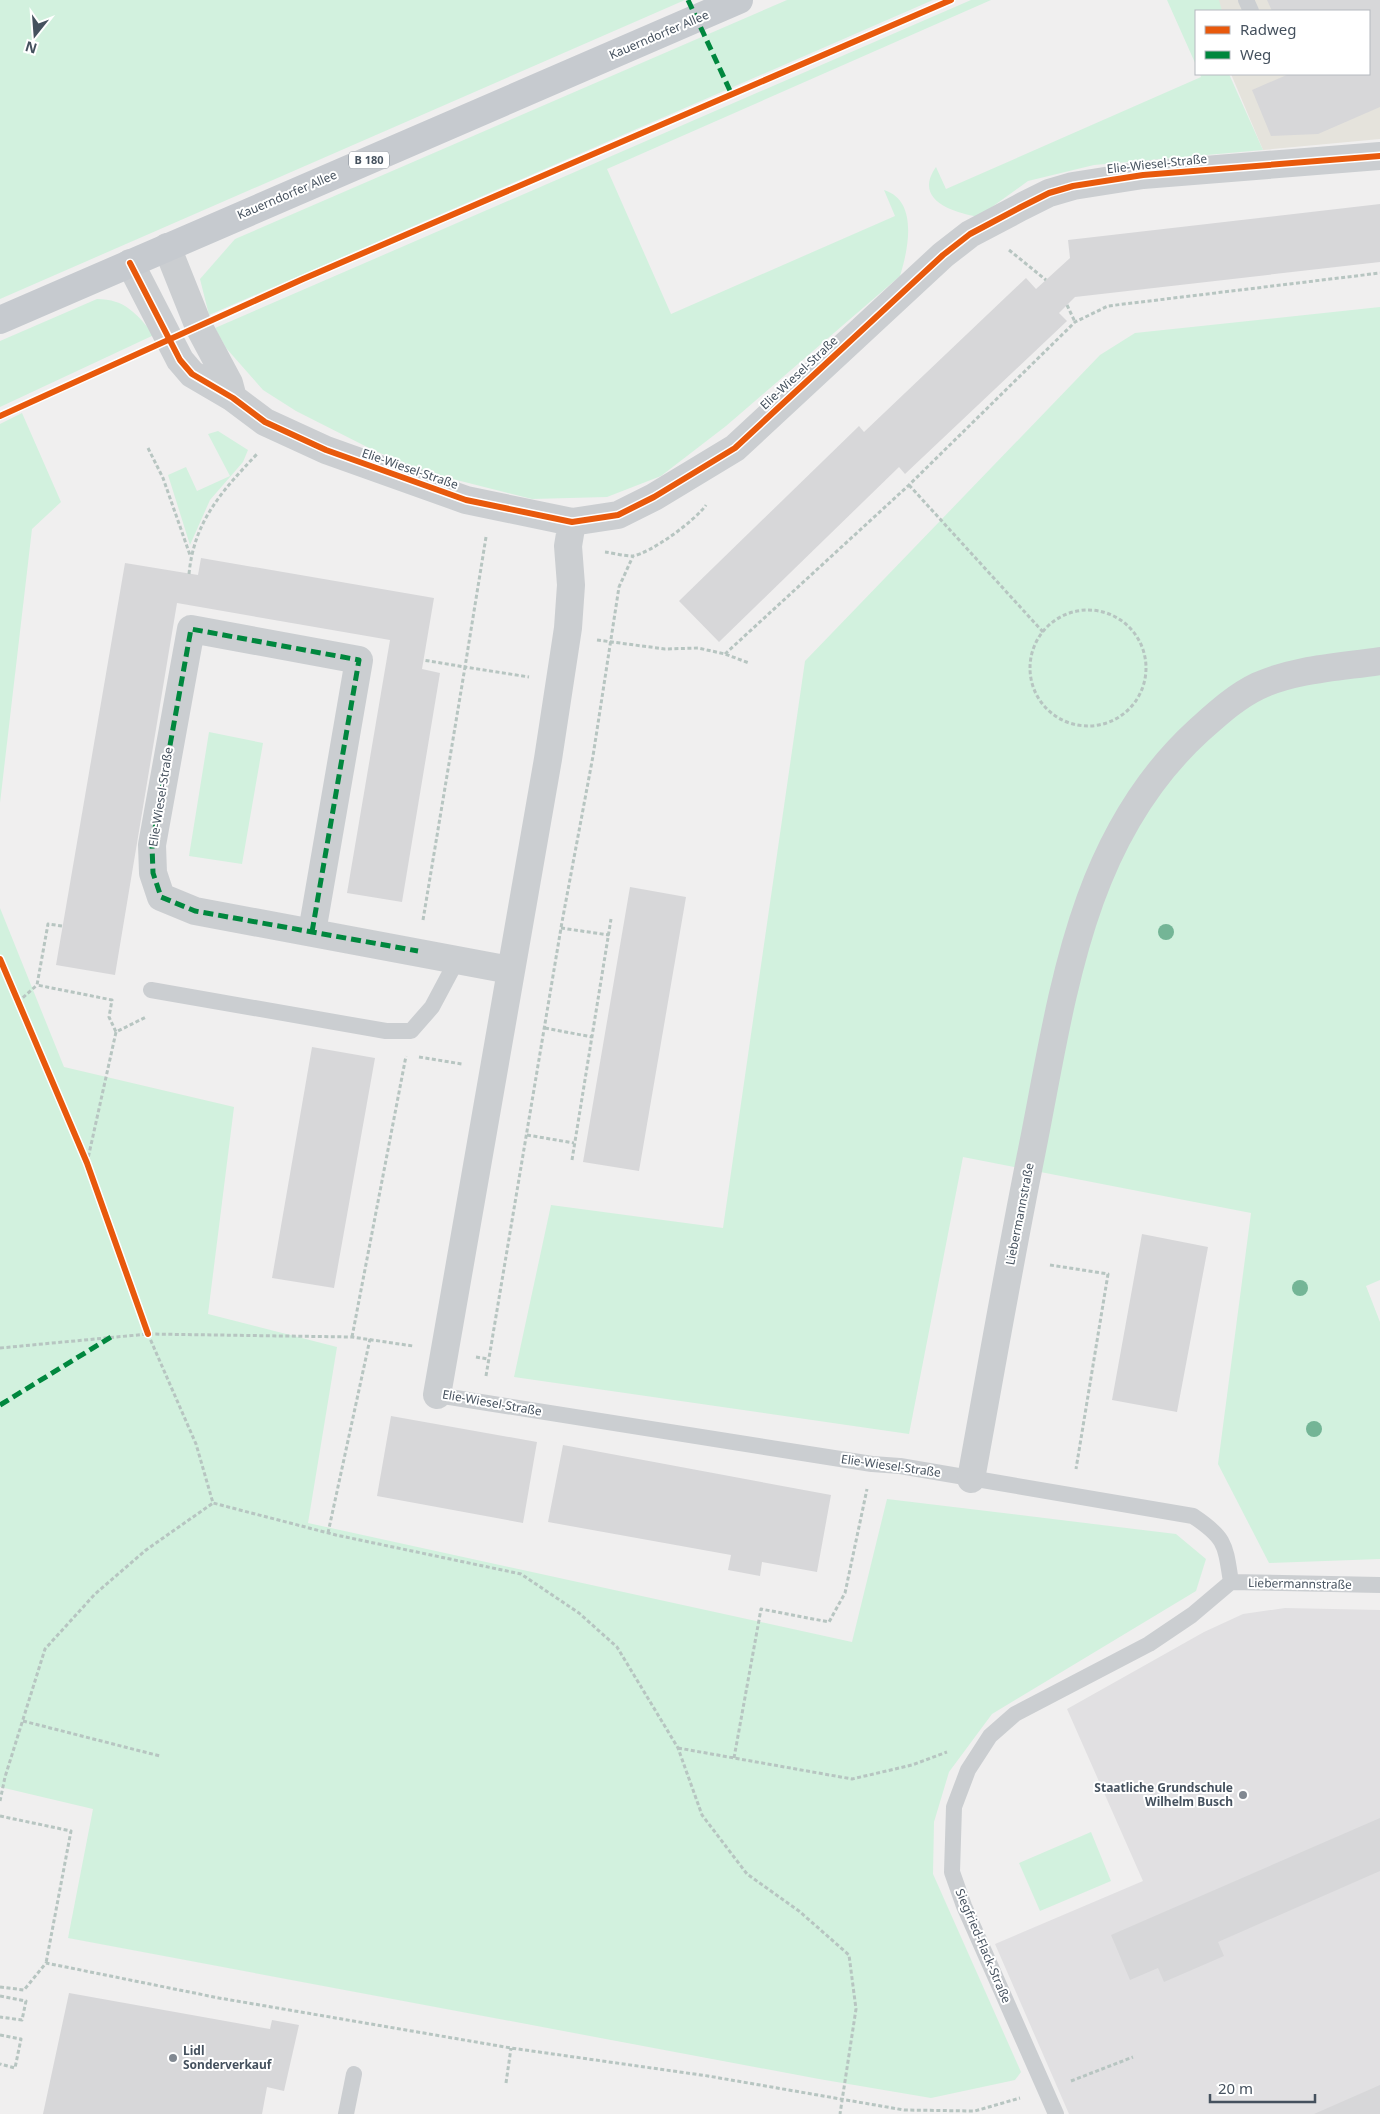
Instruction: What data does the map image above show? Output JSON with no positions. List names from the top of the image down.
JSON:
{
  "streets": {
    "main road": ["Kauerndorfer Allee", "B 180"],
    "street": ["Elie-Wiesel-Straße", "Liebermannstraße"],
    "lane": ["Siegfried-Flack-Straße"]
  },
  "crossings": [
    ["Kauerndorfer Allee", "Elie-Wiesel-Straße"],
    ["Elie-Wiesel-Straße", "Liebermannstraße"],
    ["Liebermannstraße", "Siegfried-Flack-Straße"]
  ],
  "places": ["Staatliche Grundschule Wilhelm Busch", "Lidl Sonderverkauf"],
  "legend": ["Radweg", "Weg"],
  "scale_bar": "20 m",
  "north": "bottom"
}
